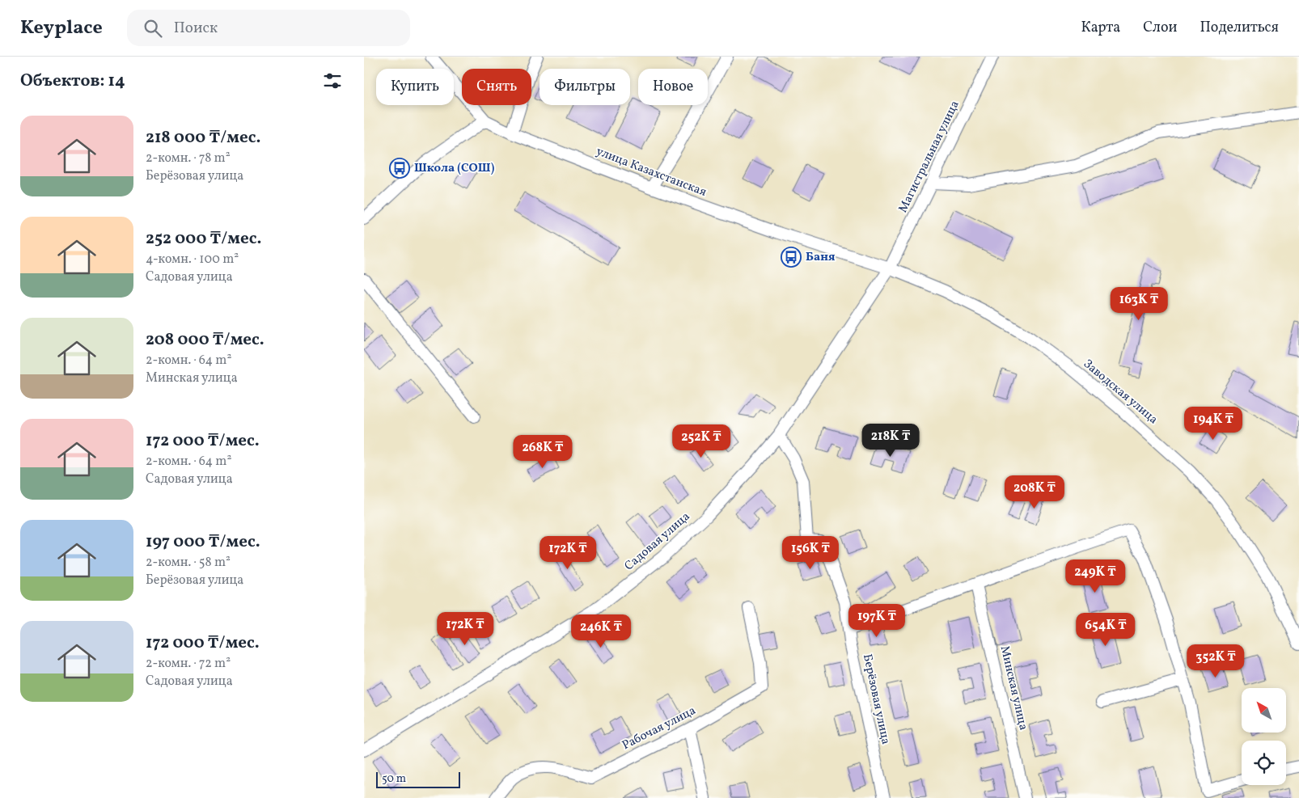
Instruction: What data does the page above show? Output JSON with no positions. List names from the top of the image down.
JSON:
{
  "streets": {
    "street": [
      "Магистральная улица",
      "улица Казахстанская",
      "Заводская улица",
      "Садовая улица",
      "Минская улица",
      "Берёзовая улица",
      "Рабочая улица"
    ]
  },
  "crossings": [
    ["Магистральная улица", "улица Казахстанская"],
    ["Магистральная улица", "Заводская улица"],
    ["Магистральная улица", "Садовая улица"],
    ["улица Казахстанская", "Заводская улица"],
    ["улица Казахстанская", "Садовая улица"],
    ["Заводская улица", "Садовая улица"],
    ["Садовая улица", "Берёзовая улица"]
  ],
  "places": {
    "bus stop": ["Школа (СОШ)", "Баня"]
  },
  "scale_bar": "50 m",
  "north": "top left",
  "page": {
    "header": "Keyplace",
    "search": "Поиск",
    "nav": ["Карта", "Слои", "Поделиться"],
    "heading": "Объектов: 14",
    "chip": [
      "Купить",
      "Снять",
      "Фильтры",
      "Новое"
    ],
    "list": [
      {
        "name": "218 000 ₸/мес.",
        "note": "2-комн. · 78 m² · Берёзовая улица"
      },
      {
        "name": "252 000 ₸/мес.",
        "note": "4-комн. · 100 m² · Садовая улица"
      },
      {
        "name": "208 000 ₸/мес.",
        "note": "2-комн. · 64 m² · Минская улица"
      },
      {
        "name": "172 000 ₸/мес.",
        "note": "2-комн. · 64 m² · Садовая улица"
      },
      {
        "name": "197 000 ₸/мес.",
        "note": "2-комн. · 58 m² · Берёзовая улица"
      },
      {
        "name": "172 000 ₸/мес.",
        "note": "2-комн. · 72 m² · Садовая улица"
      }
    ],
    "price": [
      "163K ₸",
      "194K ₸",
      "218K ₸",
      "252K ₸",
      "268K ₸",
      "208K ₸",
      "172K ₸",
      "156K ₸",
      "249K ₸",
      "197K ₸",
      "172K ₸",
      "654K ₸",
      "246K ₸",
      "352K ₸"
    ],
    "scale": "50 m"
  }
}
